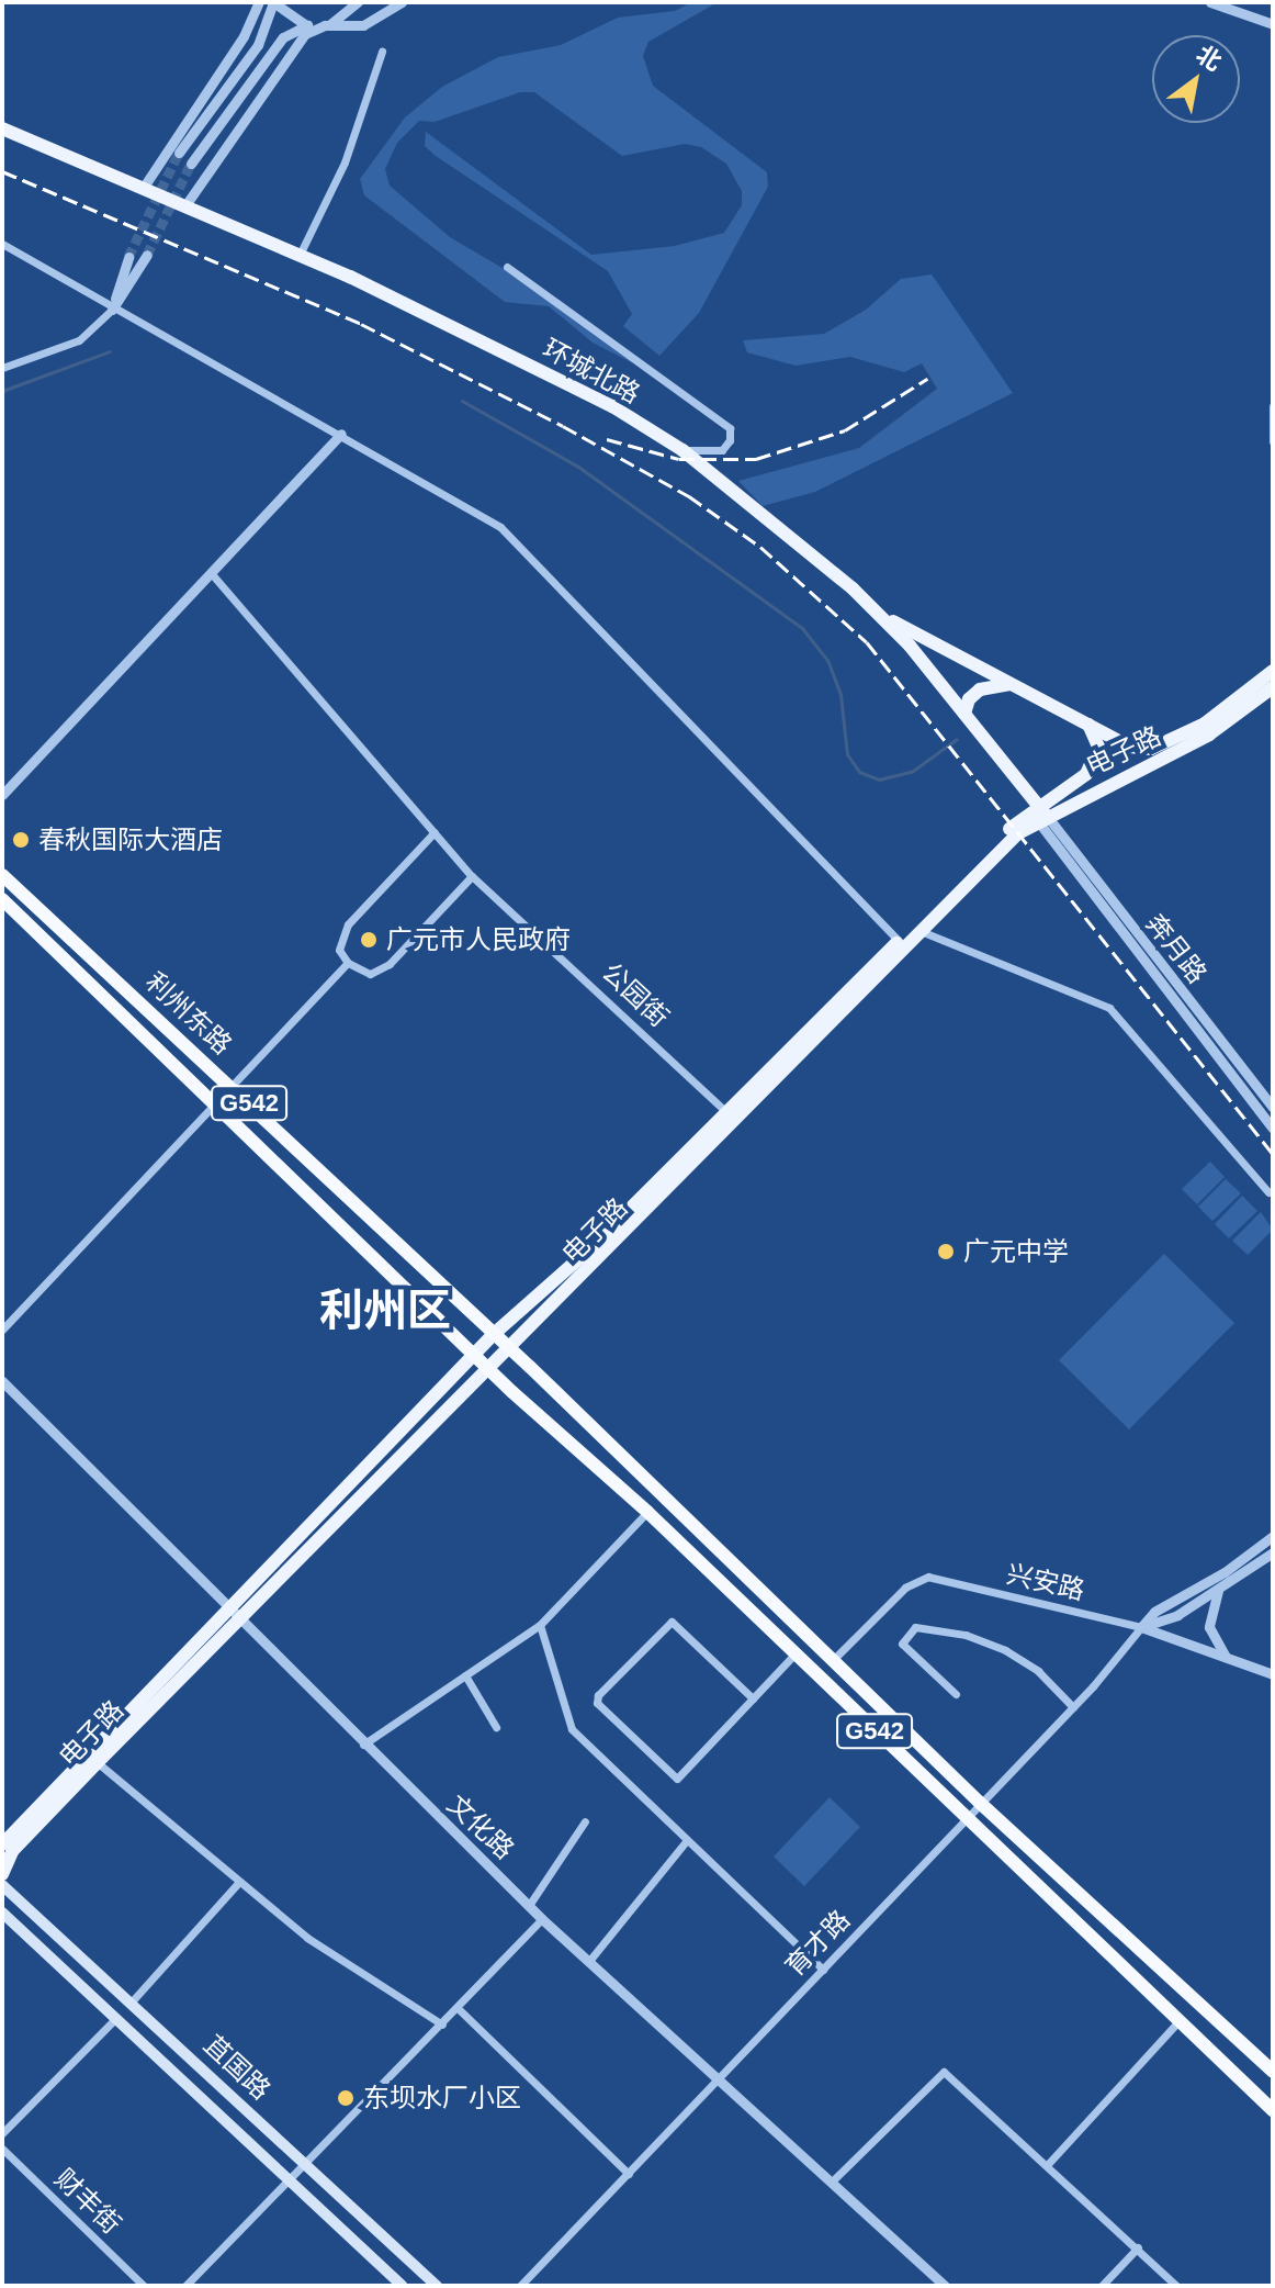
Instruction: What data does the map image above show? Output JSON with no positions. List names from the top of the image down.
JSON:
{
  "streets": {
    "highway": ["利州东路", "G542"],
    "main road": ["环城北路", "电子路", "苴国路"],
    "street": [
      "奔月路",
      "公园街",
      "兴安路",
      "文化路",
      "育才路",
      "财丰街"
    ]
  },
  "crossings": [
    ["环城北路", "电子路"],
    ["环城北路", "奔月路"],
    ["电子路", "奔月路"],
    ["电子路", "公园街"],
    ["电子路", "利州东路"],
    ["电子路", "G542"],
    ["电子路", "文化路"],
    ["利州东路", "G542"],
    ["G542", "兴安路"],
    ["G542", "育才路"],
    ["兴安路", "育才路"],
    ["文化路", "育才路"]
  ],
  "districts": ["利州区"],
  "places": [
    "春秋国际大酒店",
    "广元市人民政府",
    "广元中学",
    "东坝水厂小区"
  ],
  "north": "top right"
}
